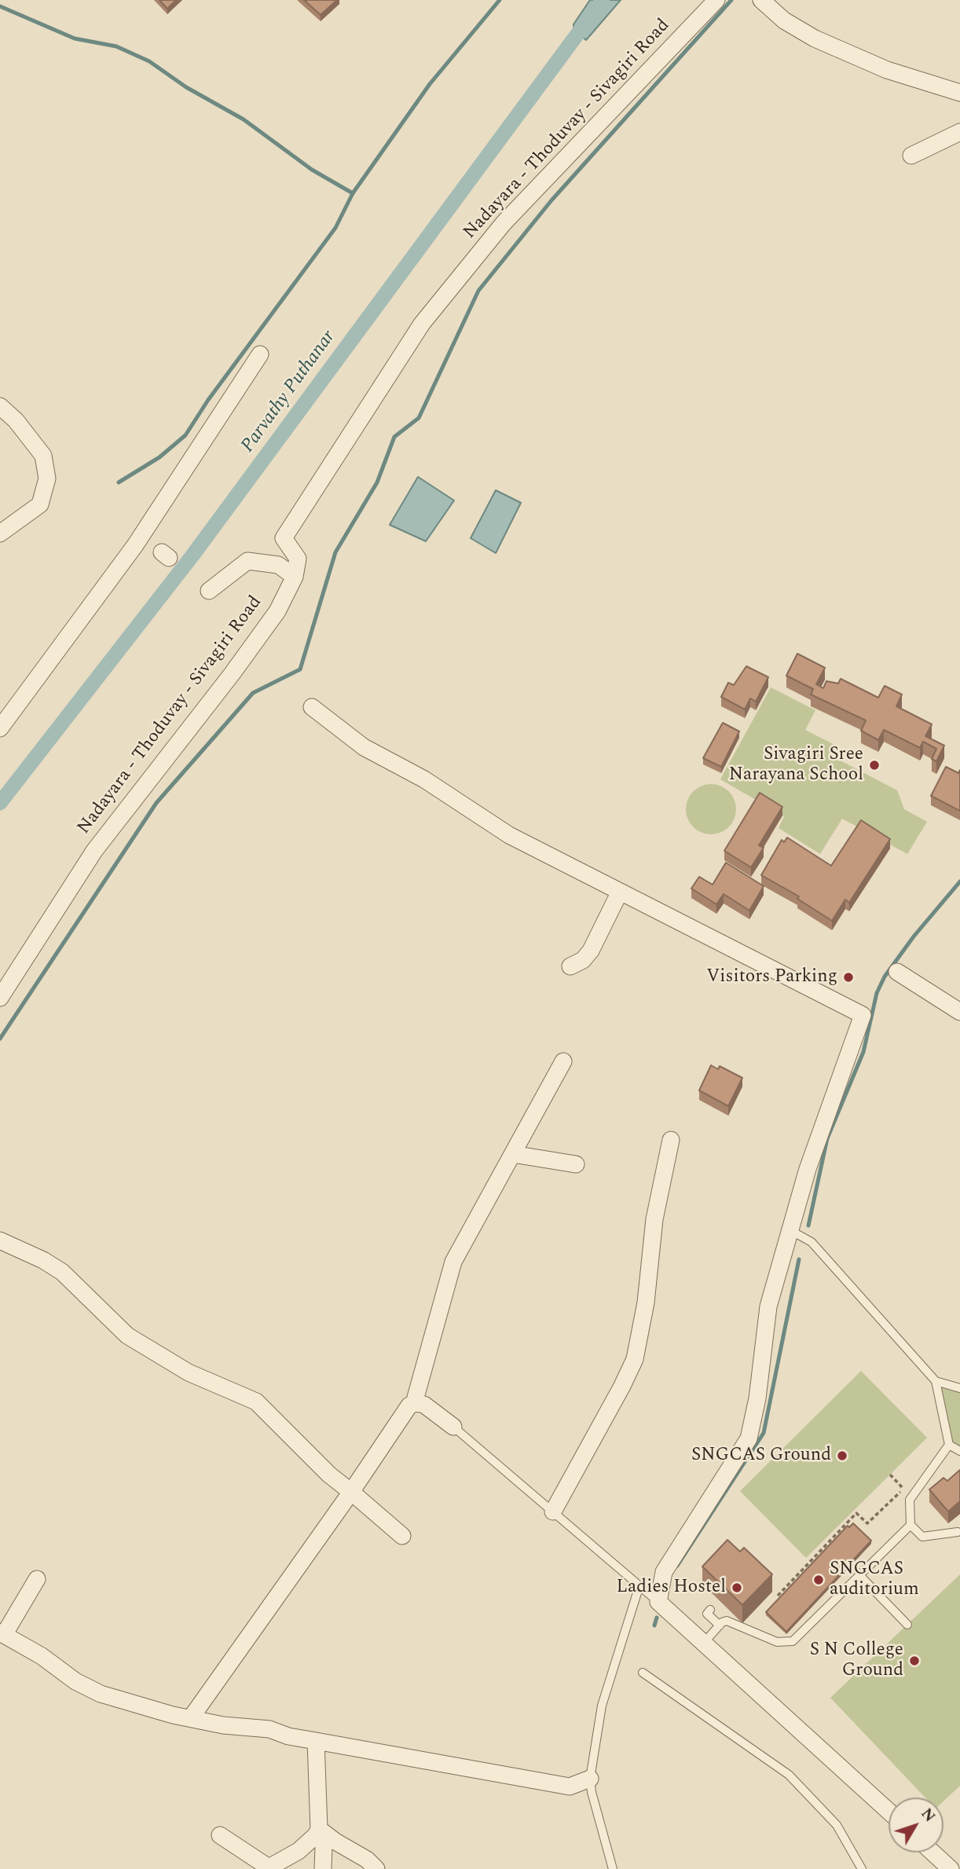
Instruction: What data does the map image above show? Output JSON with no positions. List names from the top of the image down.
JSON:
{
  "streets": {
    "street": ["Nadayara - Thoduvay - Sivagiri Road"]
  },
  "water": ["Parvathy Puthanar"],
  "places": [
    "Sivagiri Sree Narayana School",
    "Visitors Parking",
    "SNGCAS Ground",
    "SNGCAS auditorium",
    "Ladies Hostel",
    "S N College Ground"
  ],
  "north": "top right"
}
